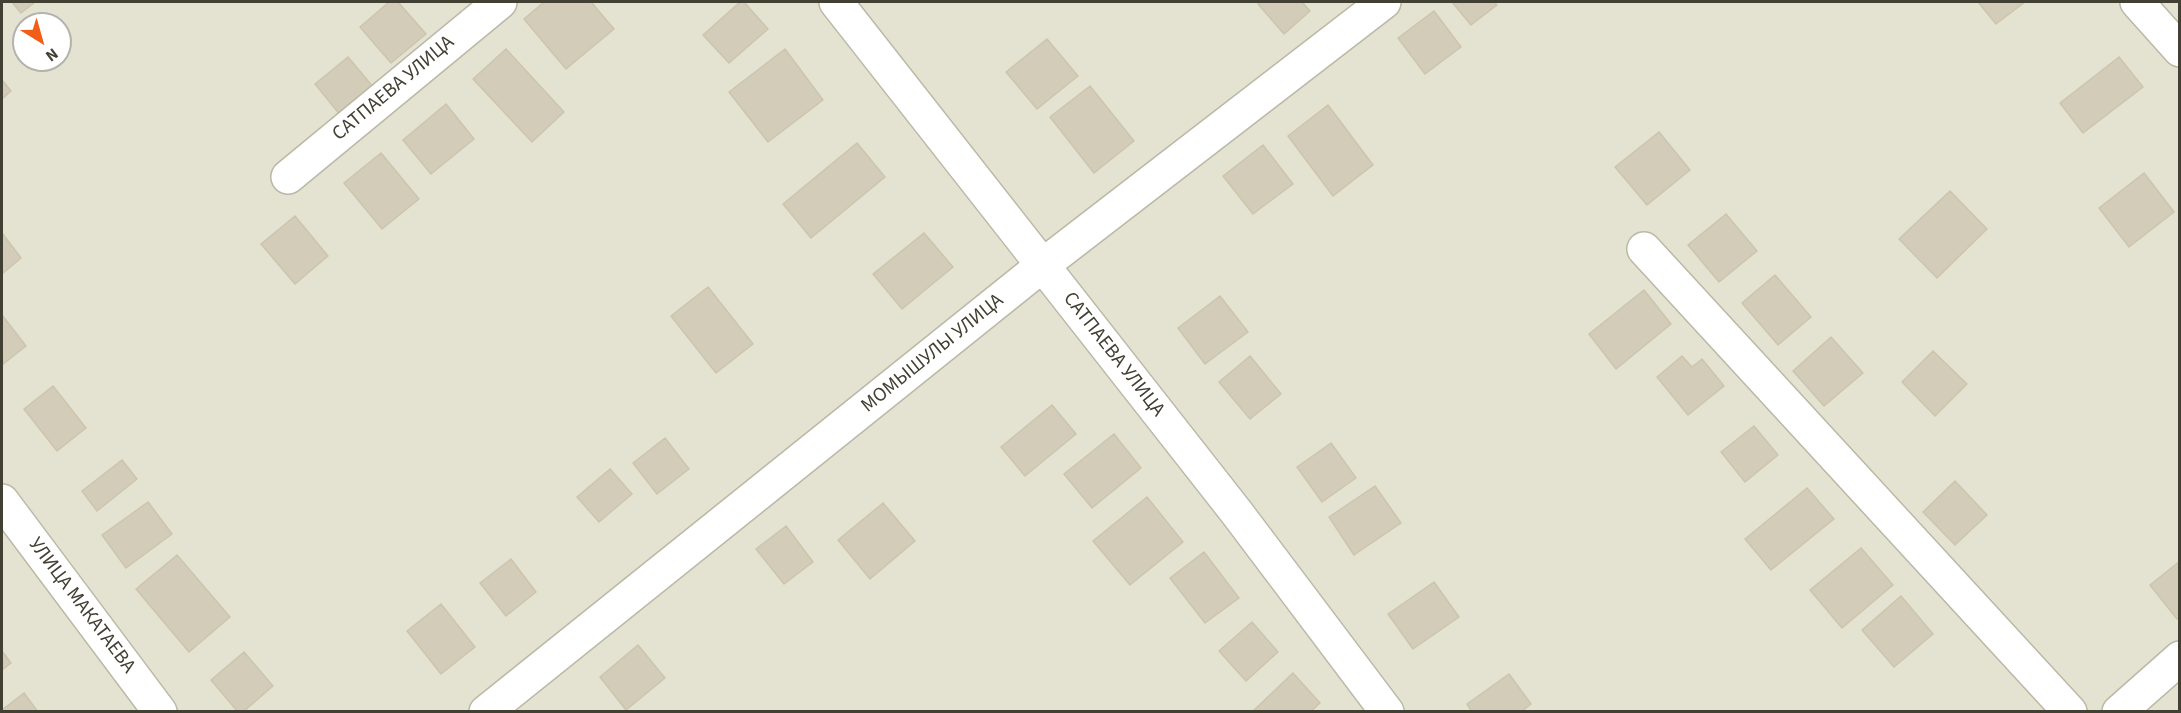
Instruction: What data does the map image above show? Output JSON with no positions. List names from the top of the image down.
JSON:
{
  "streets": {
    "street": ["САТПАЕВА УЛИЦА", "МОМЫШУЛЫ УЛИЦА", "УЛИЦА МАКАТАЕВА"]
  },
  "crossings": [
    ["САТПАЕВА УЛИЦА", "МОМЫШУЛЫ УЛИЦА"]
  ],
  "north": "bottom right"
}
